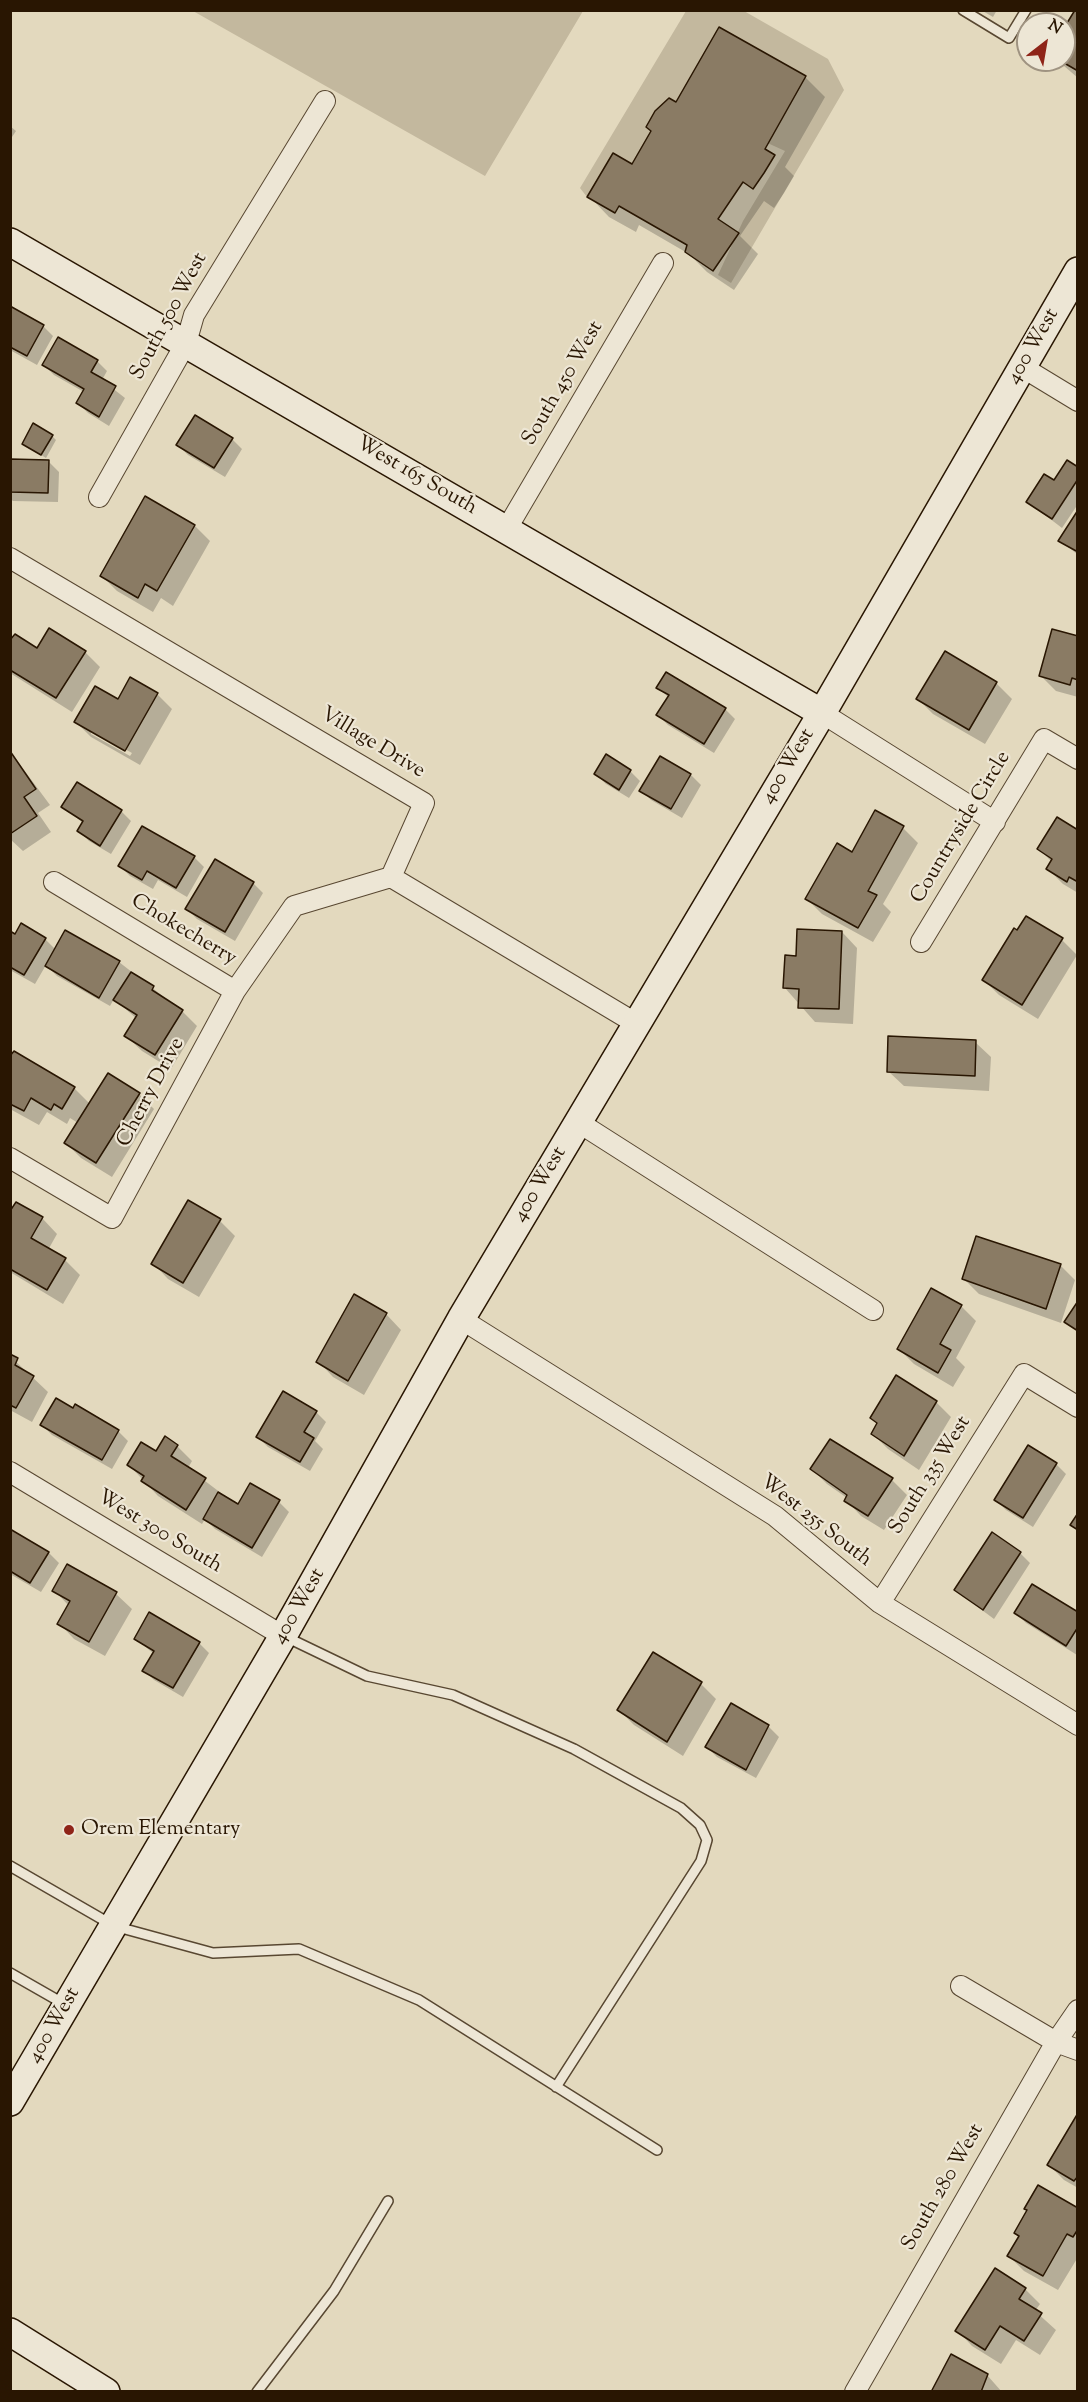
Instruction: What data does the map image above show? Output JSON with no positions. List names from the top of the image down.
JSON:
{
  "streets": {
    "main road": ["400 West", "West 165 South"],
    "street": [
      "South 500 West",
      "South 450 West",
      "Village Drive",
      "Countryside Circle",
      "Chokecherry",
      "Cherry Drive",
      "South 335 West",
      "West 255 South",
      "West 300 South",
      "South 280 West"
    ]
  },
  "crossings": [
    ["South 500 West", "West 165 South"],
    ["400 West", "West 165 South"],
    ["400 West", "West 255 South"],
    ["400 West", "West 300 South"],
    ["South 450 West", "West 165 South"],
    ["Village Drive", "Chokecherry"],
    ["Chokecherry", "Cherry Drive"],
    ["South 335 West", "West 255 South"]
  ],
  "places": ["Orem Elementary"],
  "north": "top right"
}
